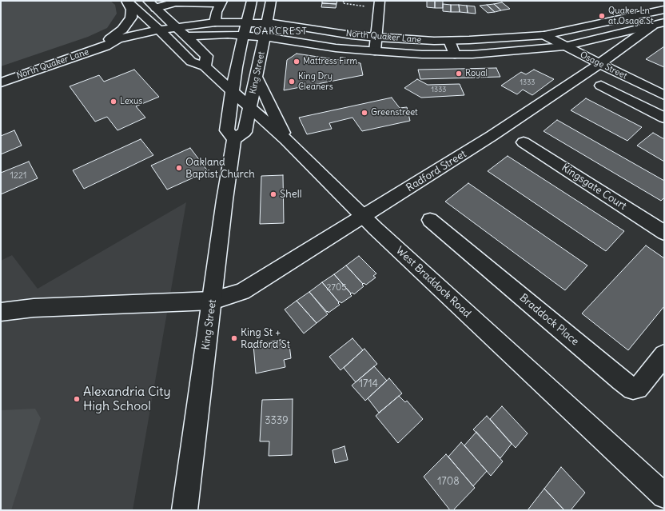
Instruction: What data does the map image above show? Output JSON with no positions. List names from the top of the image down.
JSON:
{
  "streets": {
    "main road": [
      "North Quaker Lane",
      "Osage Street",
      "King Street",
      "Radford Street",
      "Kingsgate Court",
      "West Braddock Road",
      "Braddock Place"
    ]
  },
  "crossings": [
    ["North Quaker Lane", "Osage Street"],
    ["North Quaker Lane", "King Street"],
    ["North Quaker Lane", "Radford Street"],
    ["North Quaker Lane", "West Braddock Road"],
    ["Osage Street", "Radford Street"],
    ["King Street", "Radford Street"],
    ["King Street", "West Braddock Road"],
    ["Radford Street", "West Braddock Road"]
  ],
  "districts": ["OAKCREST"],
  "places": [
    "Quaker Ln at Osage St",
    "Mattress Firm",
    "Royal",
    "King Dry Cleaners",
    "Lexus",
    "Greenstreet",
    "Oakland Baptist Church",
    "Shell",
    "King St + Radford St",
    "Alexandria City High School"
  ],
  "house_numbers": [
    "1333",
    "1333",
    "1221",
    "2705",
    "1714",
    "3339",
    "1708"
  ]
}
